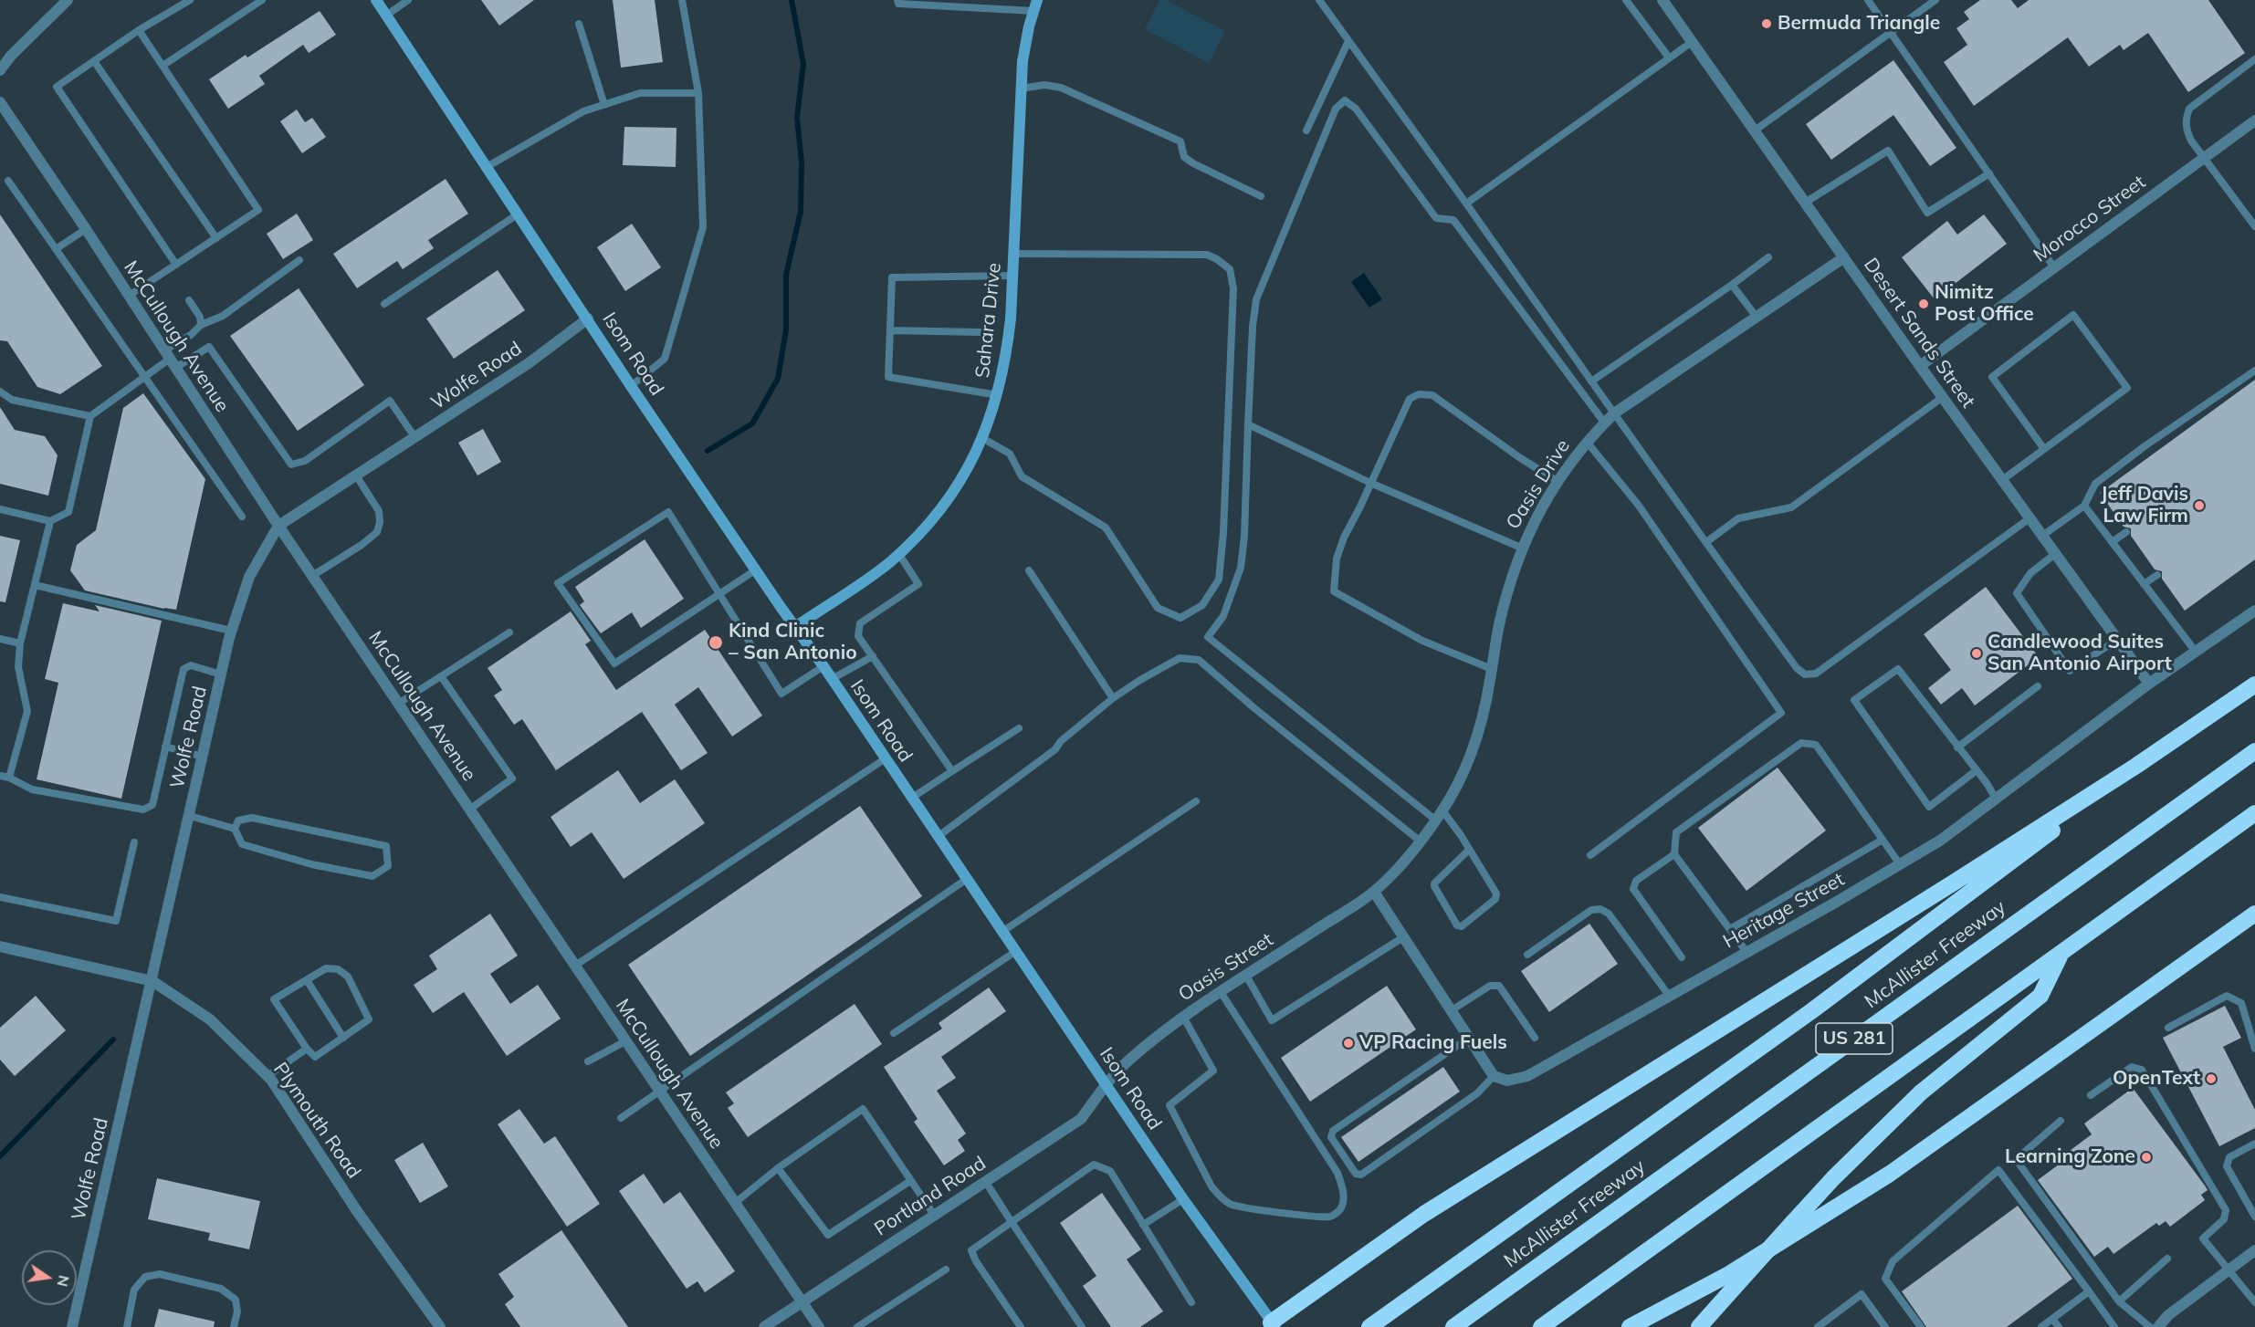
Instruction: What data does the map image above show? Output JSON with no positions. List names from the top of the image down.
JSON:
{
  "streets": {
    "highway": ["McAllister Freeway", "US 281"],
    "street": [
      "Morocco Street",
      "Sahara Drive",
      "Desert Sands Street",
      "McCullough Avenue",
      "Isom Road",
      "Wolfe Road",
      "Oasis Drive",
      "Heritage Street",
      "Oasis Street",
      "Plymouth Road",
      "Portland Road"
    ]
  },
  "crossings": [
    ["Morocco Street", "Desert Sands Street"],
    ["Sahara Drive", "Isom Road"],
    ["Desert Sands Street", "Oasis Drive"],
    ["Desert Sands Street", "Heritage Street"],
    ["McCullough Avenue", "Wolfe Road"],
    ["McCullough Avenue", "Portland Road"],
    ["Isom Road", "Wolfe Road"],
    ["Isom Road", "Oasis Street"],
    ["Isom Road", "Portland Road"],
    ["Wolfe Road", "Plymouth Road"],
    ["Oasis Drive", "Oasis Street"],
    ["Oasis Street", "Portland Road"]
  ],
  "places": [
    "Bermuda Triangle",
    "Nimitz Post Office",
    "Jeff Davis Law Firm",
    "Kind Clinic – San Antonio",
    "Candlewood Suites San Antonio Airport",
    "VP Racing Fuels",
    "OpenText",
    "Learning Zone"
  ],
  "north": "right"
}
